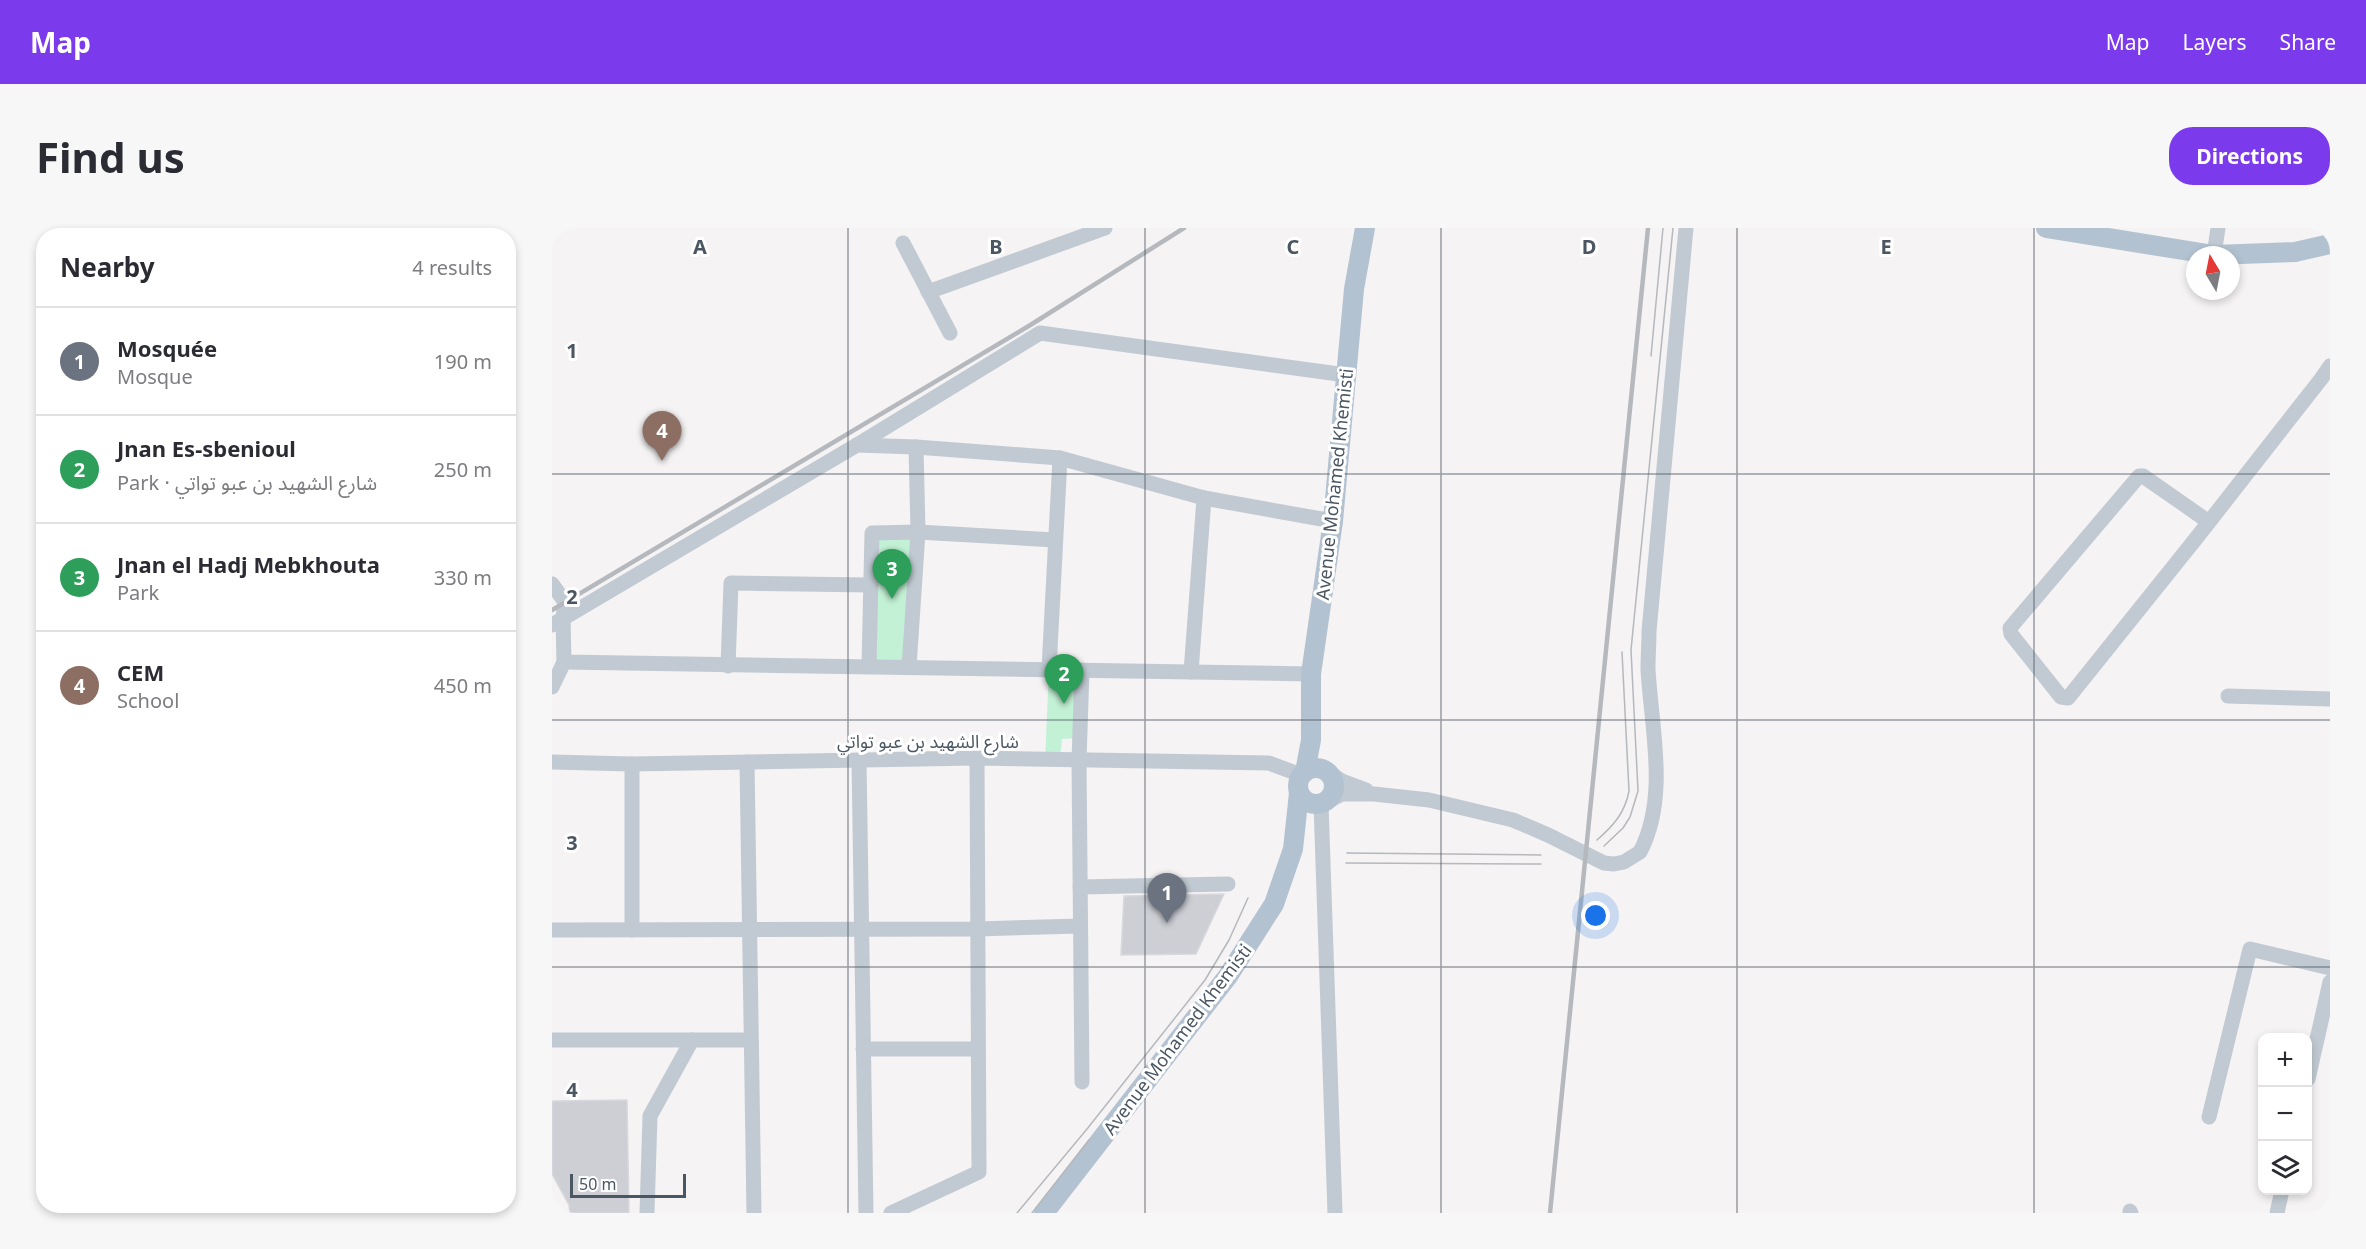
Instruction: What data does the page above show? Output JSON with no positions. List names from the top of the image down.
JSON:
{
  "streets": {
    "main road": ["Avenue Mohamed Khemisti"],
    "street": ["شارع الشهيد بن عبو تواتي"]
  },
  "crossings": [
    ["Avenue Mohamed Khemisti", "شارع الشهيد بن عبو تواتي"]
  ],
  "scale_bar": "50 m",
  "north": "top",
  "page": {
    "header": "Map",
    "nav": ["Map", "Layers", "Share"],
    "buttons": "Directions",
    "title": "Find us",
    "heading": ["Nearby", "4 results"],
    "list": [
      {
        "mark": "1",
        "name": "Mosquée",
        "note": "Mosque",
        "value": "190 m"
      },
      {
        "mark": "2",
        "name": "Jnan Es-sbenioul",
        "note": "Park · شارع الشهيد بن عبو تواتي",
        "value": "250 m"
      },
      {
        "mark": "3",
        "name": "Jnan el Hadj Mebkhouta",
        "note": "Park",
        "value": "330 m"
      },
      {
        "mark": "4",
        "name": "CEM",
        "note": "School",
        "value": "450 m"
      }
    ],
    "pins": [
      "4",
      "3",
      "2",
      "1"
    ],
    "map_buttons": ["+", "−"],
    "scale": "50 m"
  },
  "grid": {
    "columns": [
      "A",
      "B",
      "C",
      "D",
      "E"
    ],
    "rows": [
      "1",
      "2",
      "3",
      "4"
    ]
  }
}
